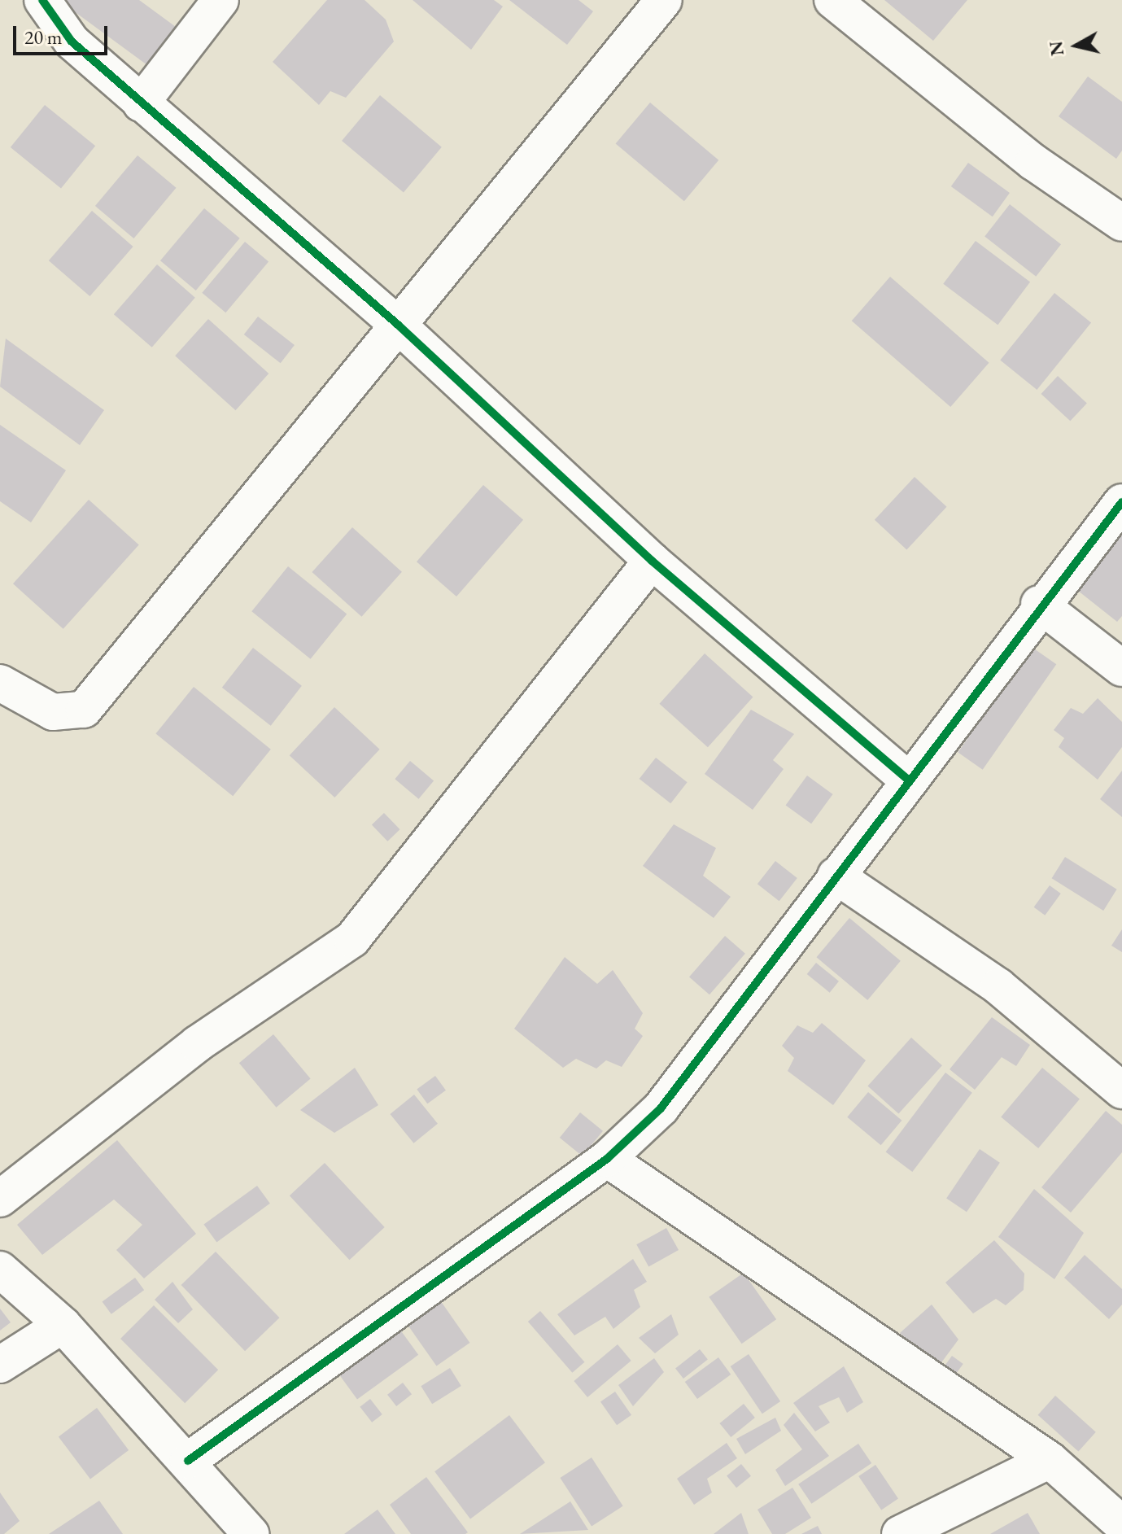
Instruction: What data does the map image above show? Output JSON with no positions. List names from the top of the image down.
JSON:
{
  "scale_bar": "20 m",
  "north": "left"
}
